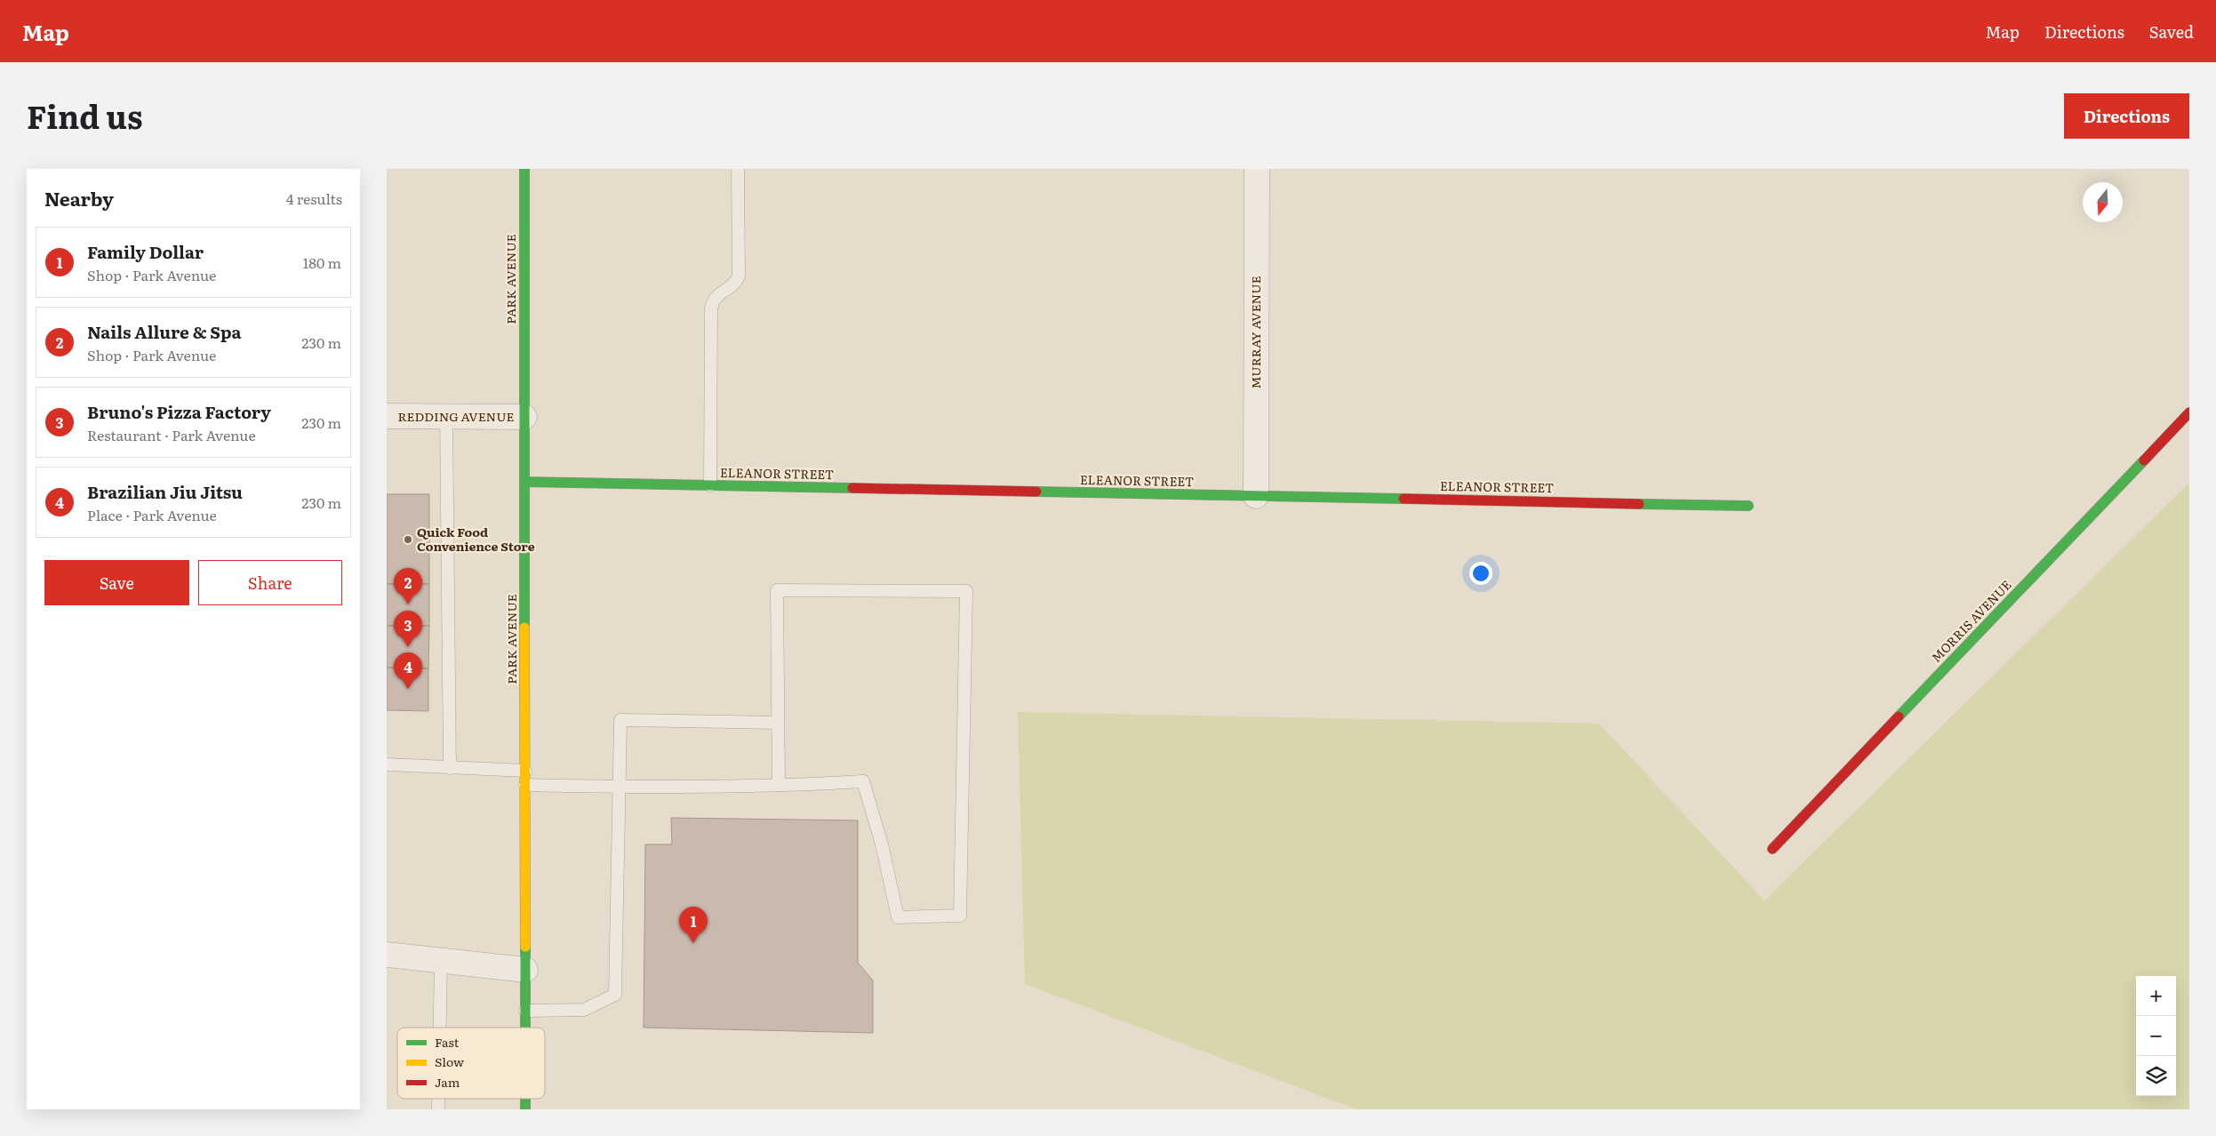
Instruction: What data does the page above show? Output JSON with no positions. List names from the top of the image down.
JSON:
{
  "streets": {
    "street": [
      "PARK AVENUE",
      "MURRAY AVENUE",
      "REDDING AVENUE",
      "ELEANOR STREET",
      "MORRIS AVENUE"
    ]
  },
  "crossings": [
    ["PARK AVENUE", "REDDING AVENUE"],
    ["PARK AVENUE", "ELEANOR STREET"],
    ["MURRAY AVENUE", "ELEANOR STREET"]
  ],
  "places": ["Quick Food Convenience Store"],
  "legend": ["Fast", "Slow", "Jam"],
  "north": "bottom",
  "page": {
    "header": "Map",
    "nav": ["Map", "Directions", "Saved"],
    "title": "Find us",
    "buttons": [
      "Directions",
      ["Save", "Share"]
    ],
    "heading": ["Nearby", "4 results"],
    "list": [
      {
        "mark": "1",
        "name": "Family Dollar",
        "note": "Shop · Park Avenue",
        "value": "180 m"
      },
      {
        "mark": "2",
        "name": "Nails Allure & Spa",
        "note": "Shop · Park Avenue",
        "value": "230 m"
      },
      {
        "mark": "3",
        "name": "Bruno's Pizza Factory",
        "note": "Restaurant · Park Avenue",
        "value": "230 m"
      },
      {
        "mark": "4",
        "name": "Brazilian Jiu Jitsu",
        "note": "Place · Park Avenue",
        "value": "230 m"
      }
    ],
    "pins": [
      "2",
      "3",
      "4",
      "1"
    ],
    "map_buttons": ["+", "−"]
  }
}
